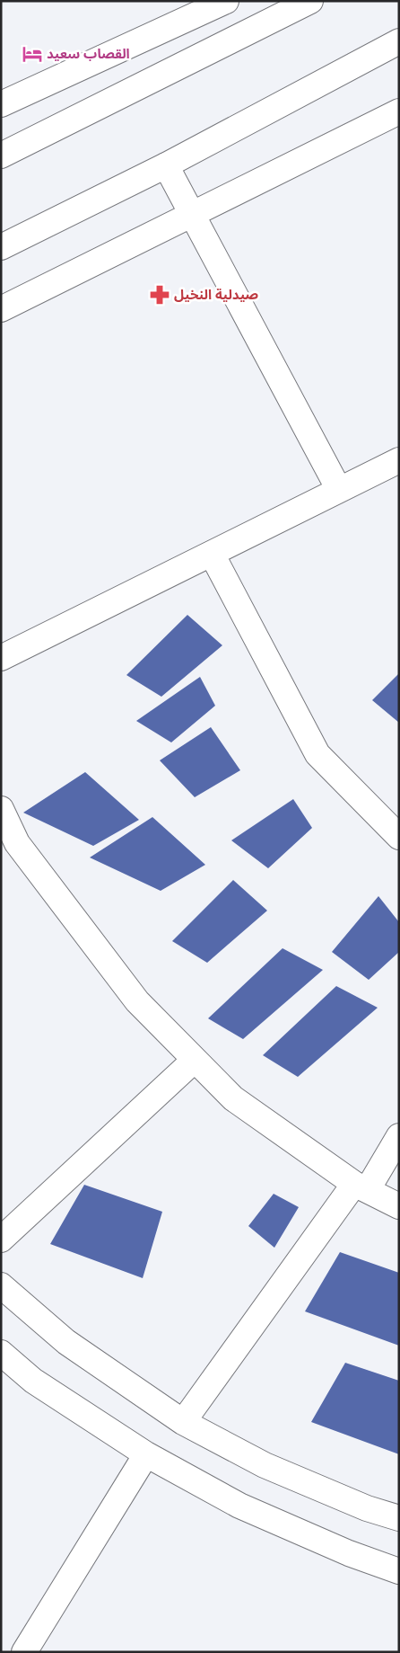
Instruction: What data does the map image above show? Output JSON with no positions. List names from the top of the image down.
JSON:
{
  "places": {
    "hotel": ["القصاب سعيد"],
    "pharmacy": ["صيدلية النخيل"]
  }
}
